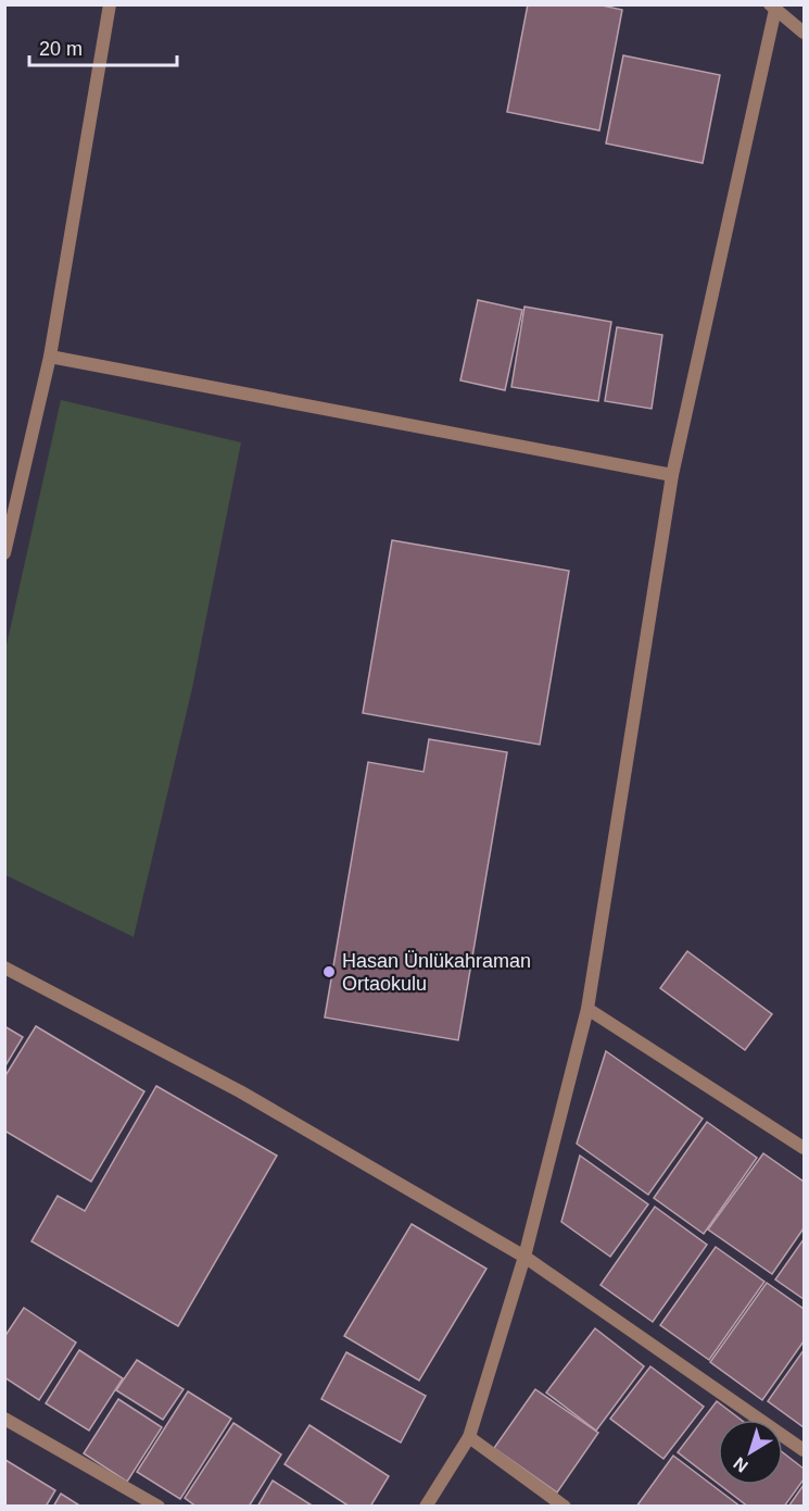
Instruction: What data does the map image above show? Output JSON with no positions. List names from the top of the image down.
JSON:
{
  "places": ["Hasan Ünlükahraman Ortaokulu"],
  "scale_bar": "20 m",
  "north": "bottom left"
}
